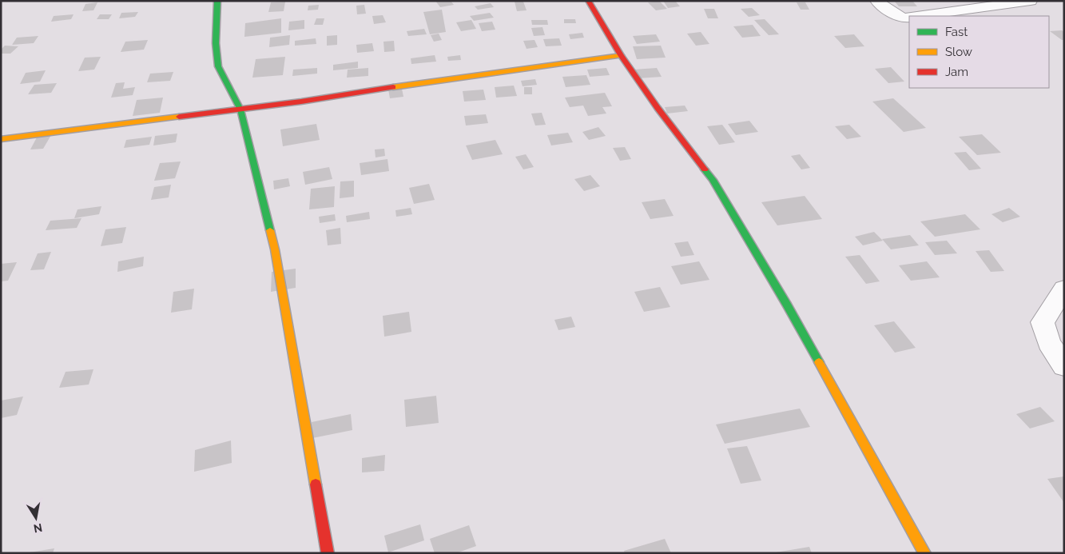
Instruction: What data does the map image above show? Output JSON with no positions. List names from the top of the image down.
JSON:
{
  "legend": ["Fast", "Slow", "Jam"],
  "north": "bottom"
}
